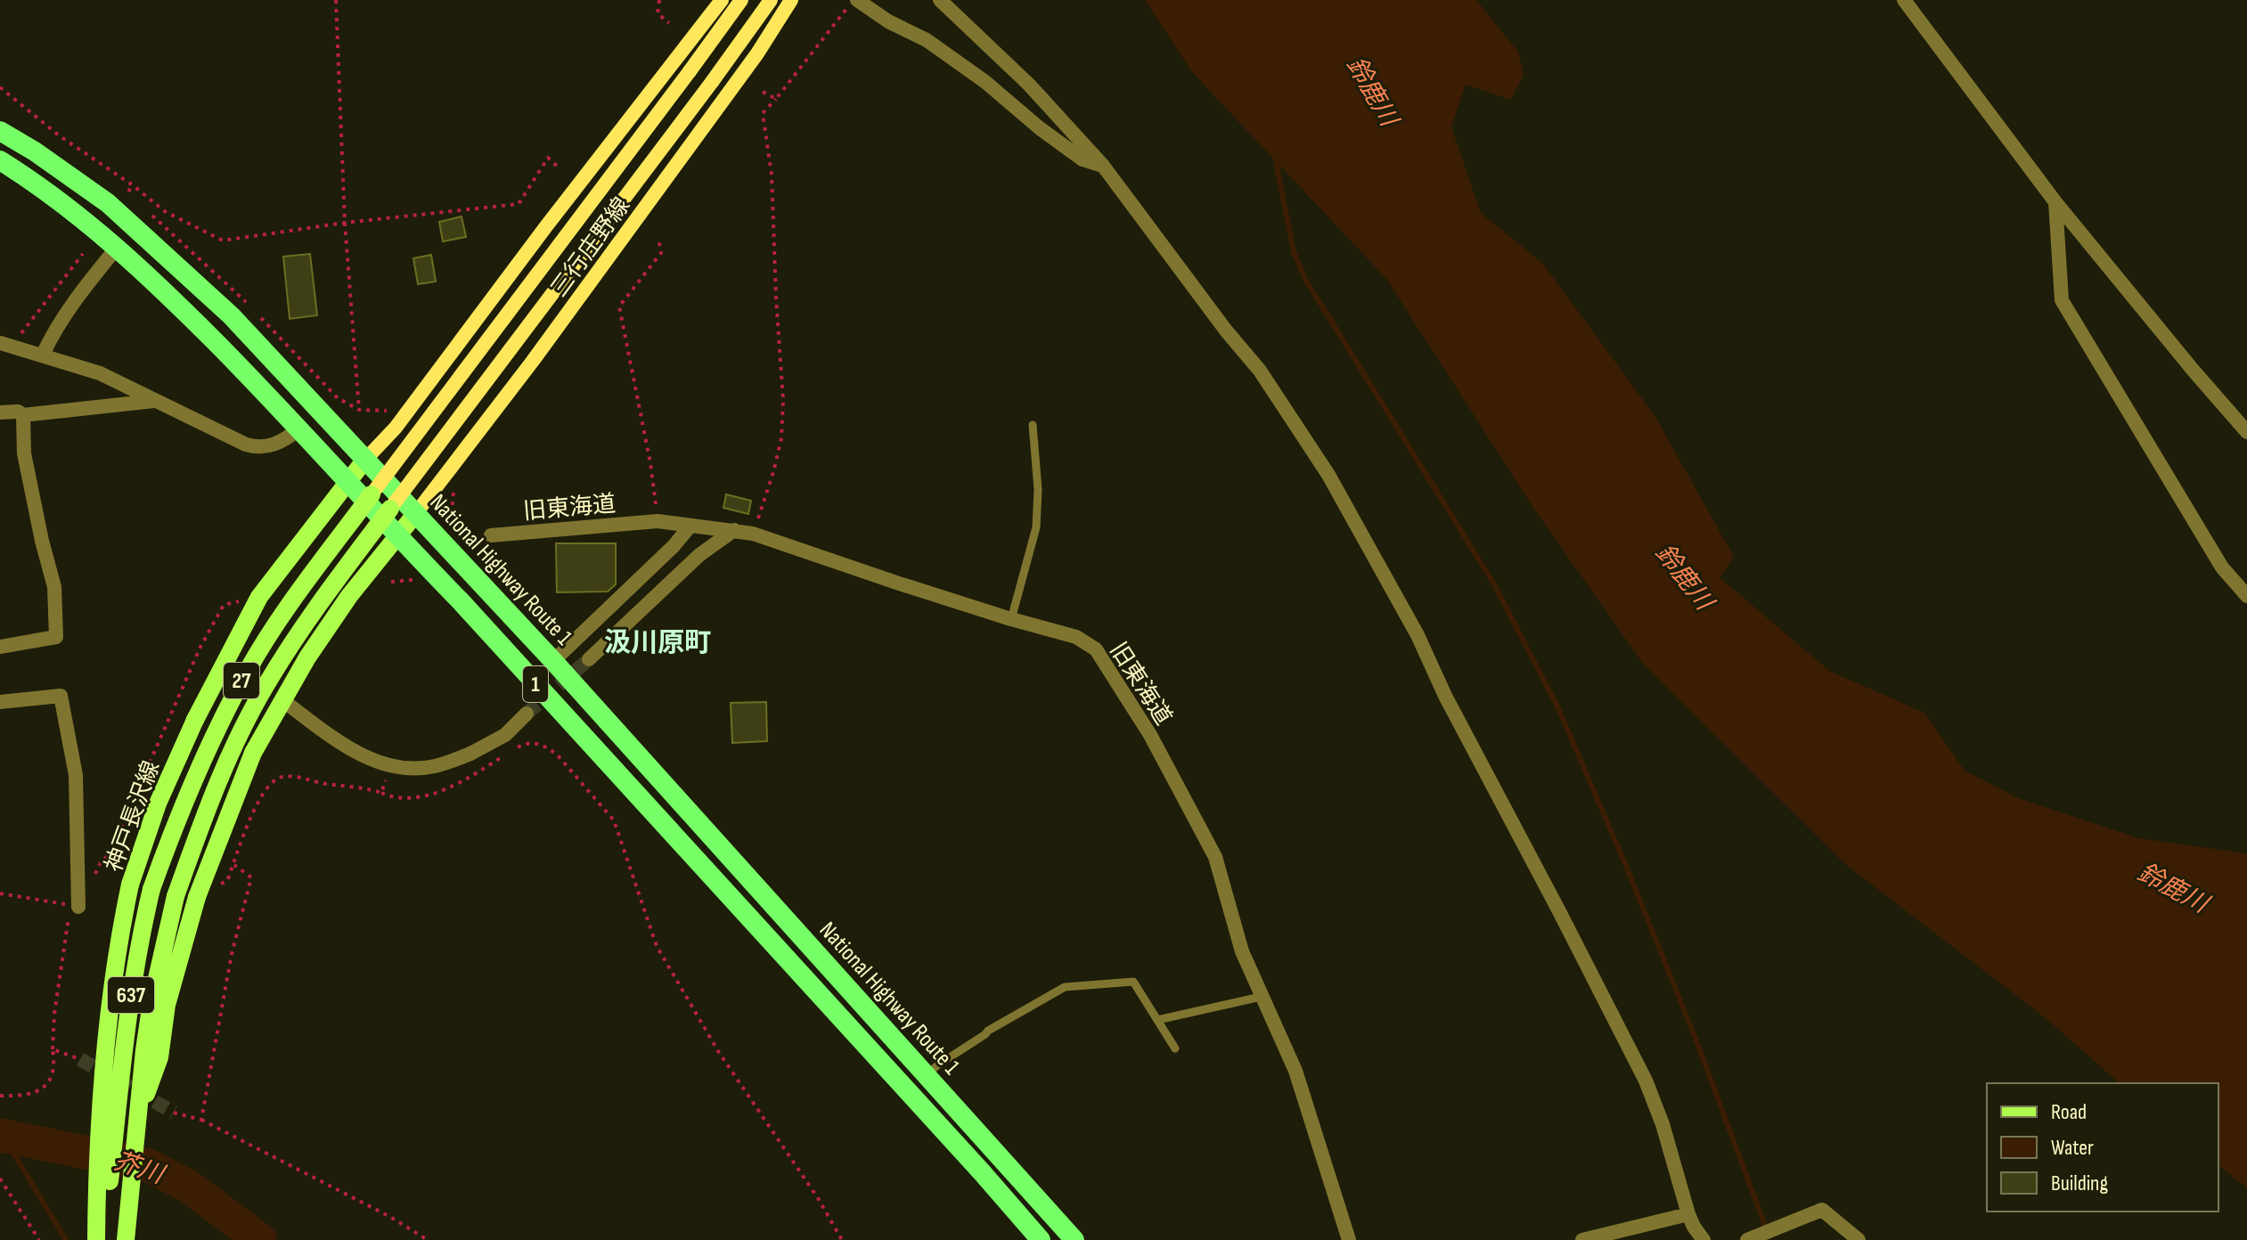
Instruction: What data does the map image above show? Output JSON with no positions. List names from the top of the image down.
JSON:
{
  "streets": {
    "highway": ["National Highway Route 1", "1"],
    "main road": [
      "三行庄野線",
      "27",
      "神戸長沢線",
      "637"
    ],
    "street": ["旧東海道"]
  },
  "crossings": [
    ["三行庄野線", "National Highway Route 1"],
    ["三行庄野線", "27"],
    ["三行庄野線", "神戸長沢線"],
    ["National Highway Route 1", "27"],
    ["National Highway Route 1", "神戸長沢線"],
    ["27", "1"],
    ["1", "神戸長沢線"]
  ],
  "districts": ["汲川原町"],
  "water": ["鈴鹿川", "芥川"],
  "legend": ["Road", "Water", "Building"]
}
